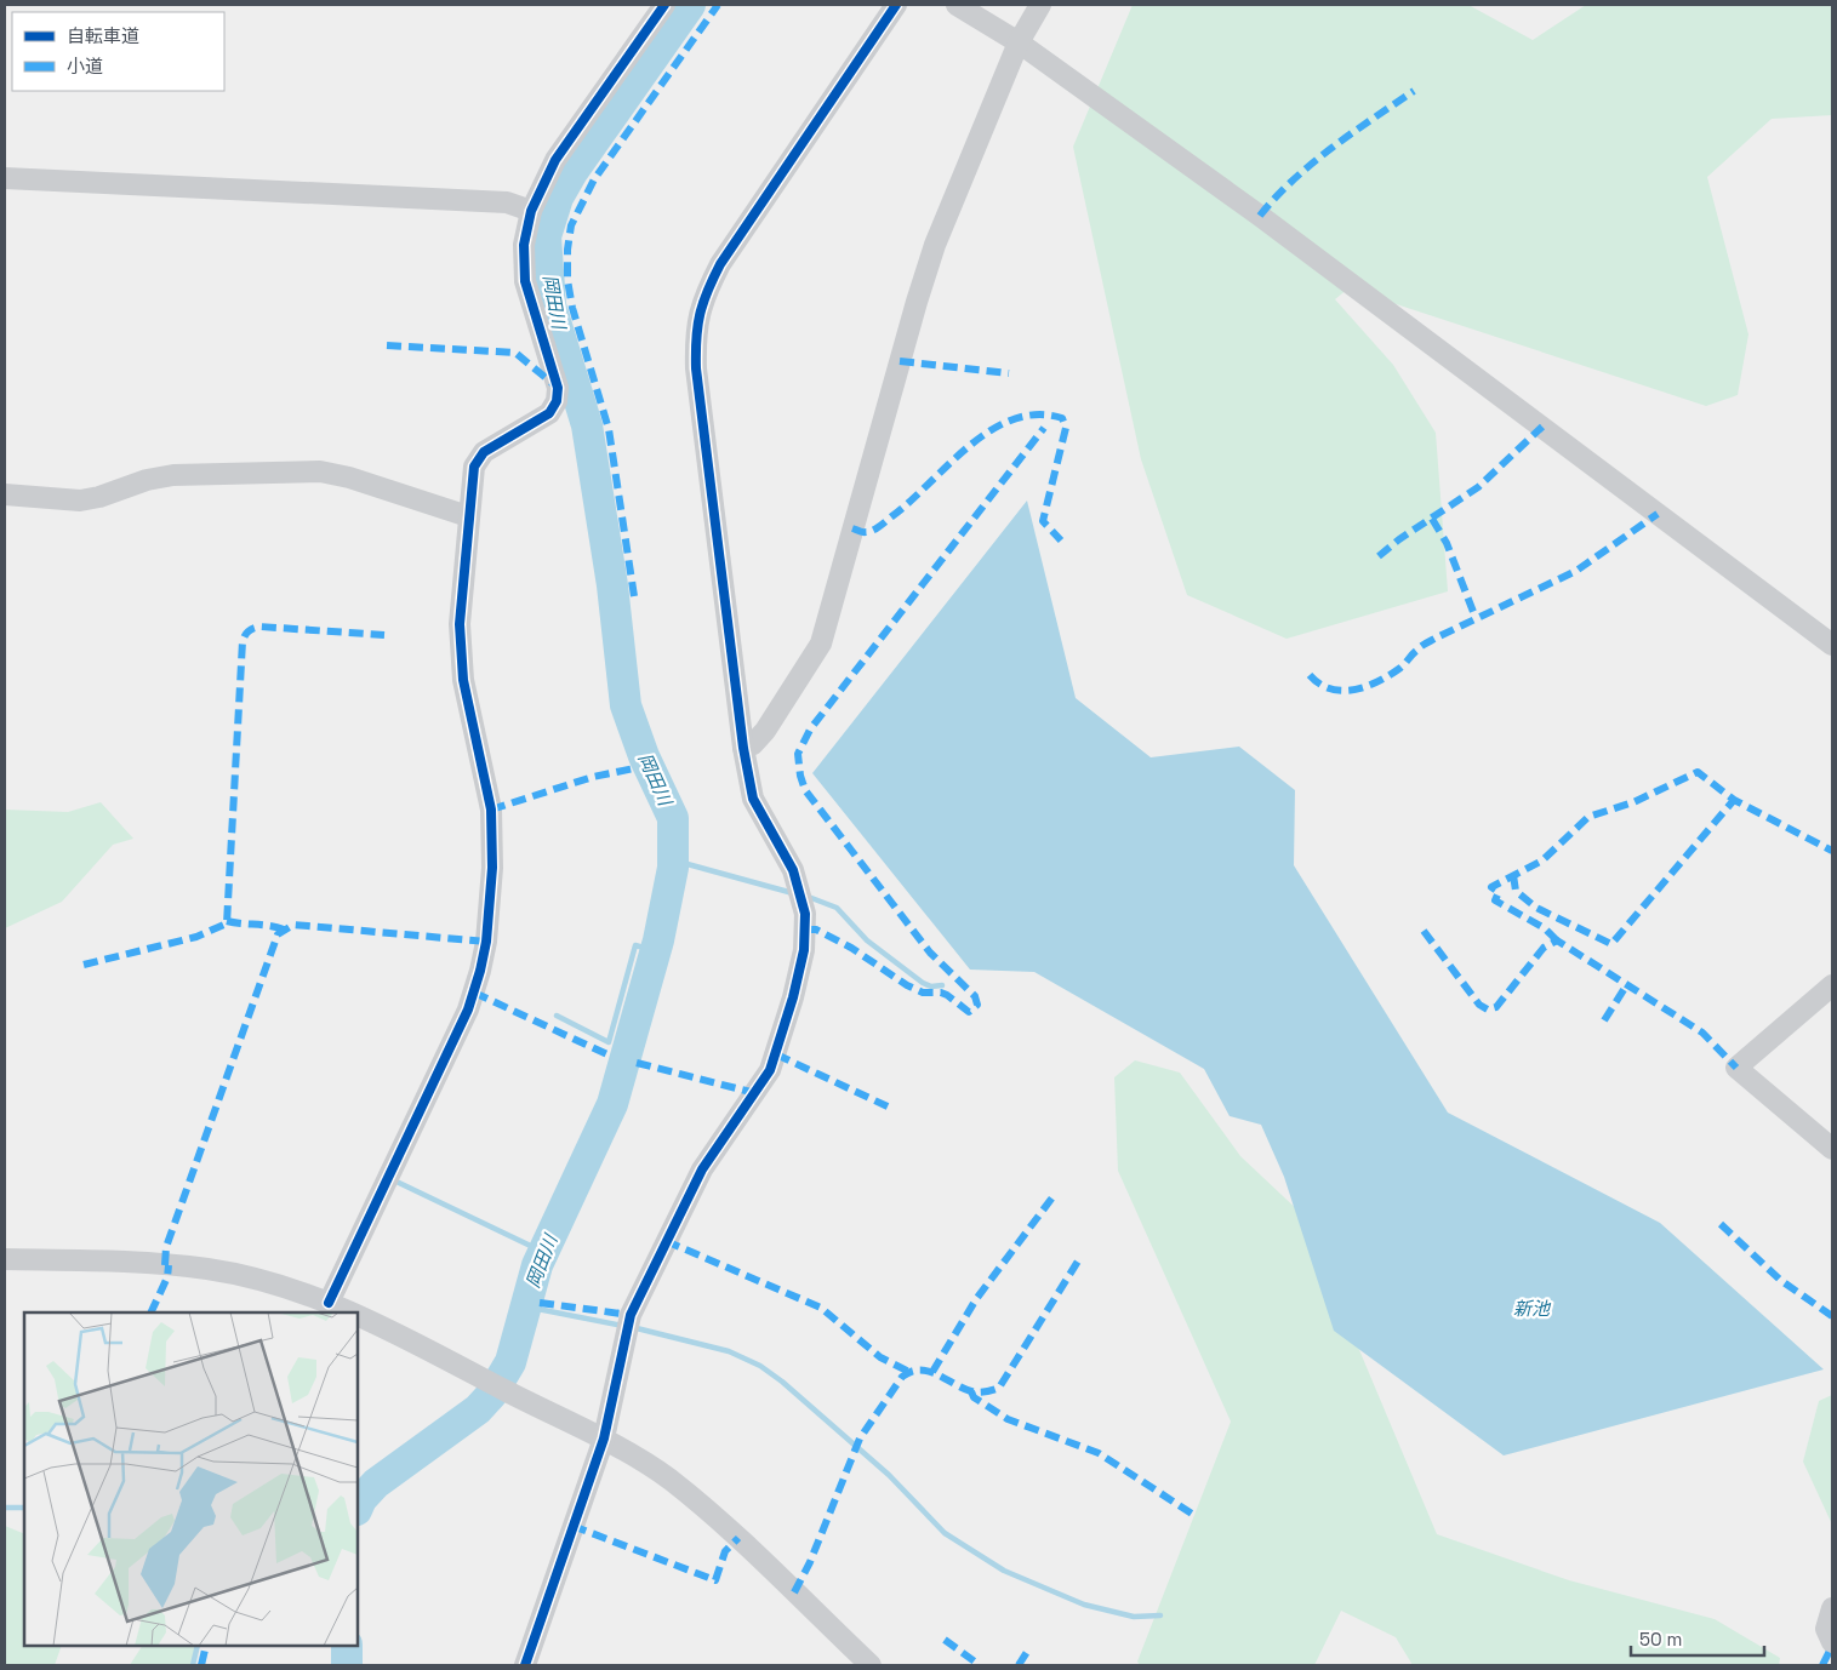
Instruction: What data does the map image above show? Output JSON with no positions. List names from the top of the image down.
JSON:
{
  "water": ["岡田川", "新池"],
  "legend": ["自転車道", "小道"],
  "scale_bar": "50 m"
}
